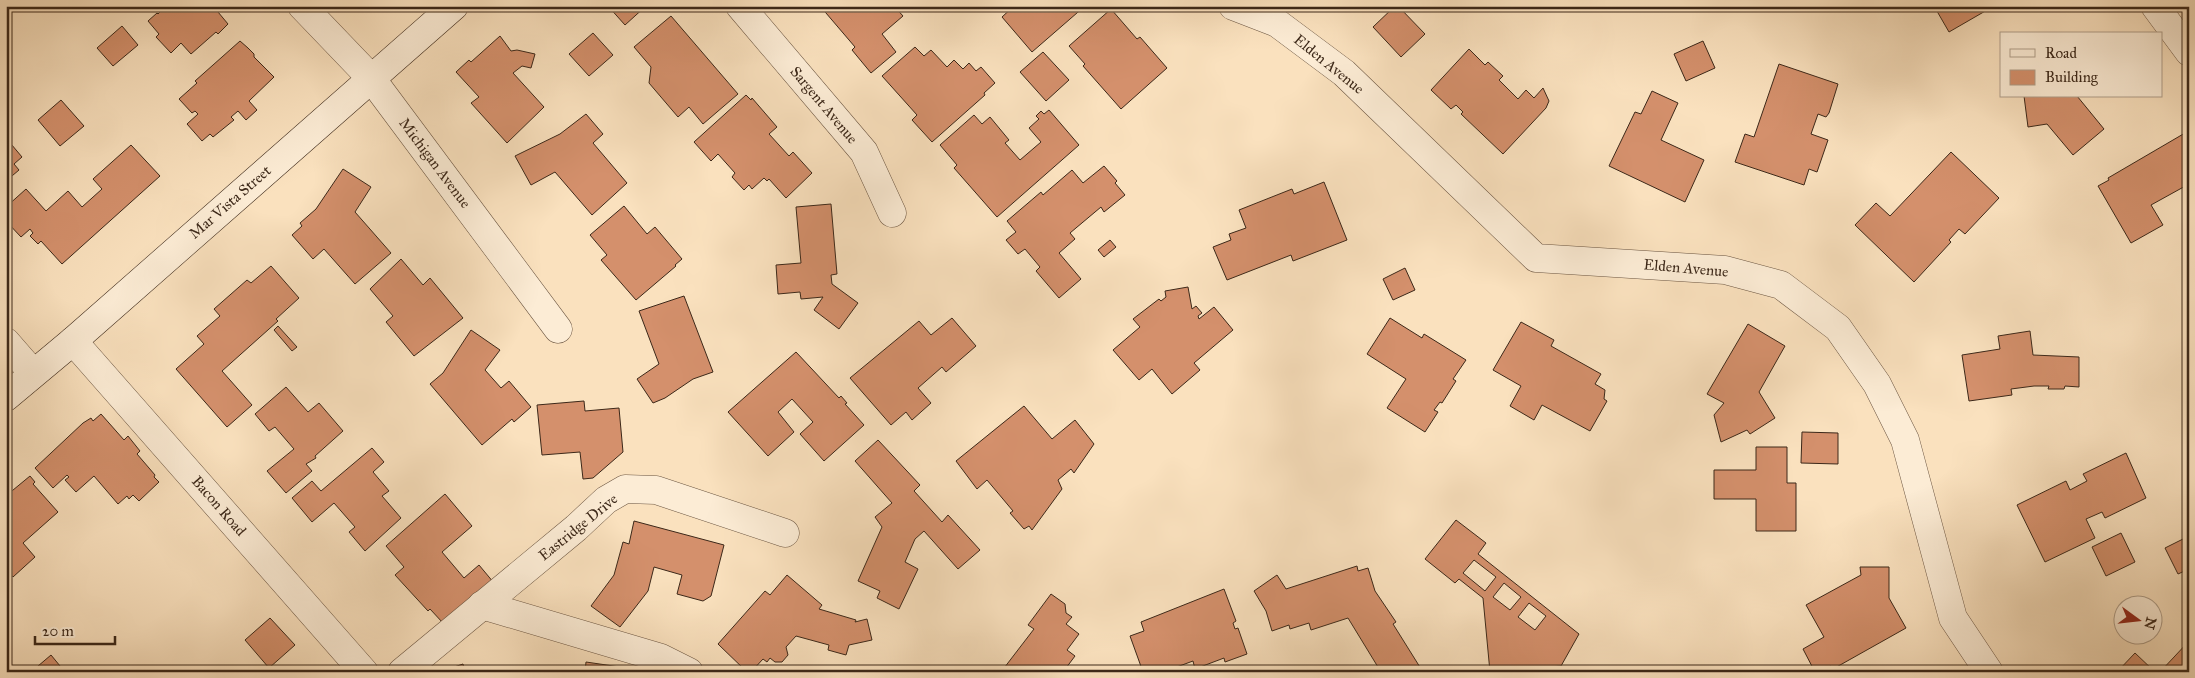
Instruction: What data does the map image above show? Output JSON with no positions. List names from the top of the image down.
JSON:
{
  "streets": {
    "street": [
      "Elden Avenue",
      "Sargent Avenue",
      "Michigan Avenue",
      "Mar Vista Street",
      "Bacon Road",
      "Eastridge Drive"
    ]
  },
  "crossings": [
    ["Michigan Avenue", "Mar Vista Street"],
    ["Mar Vista Street", "Bacon Road"]
  ],
  "legend": ["Road", "Building"],
  "scale_bar": "20 m",
  "north": "right"
}
